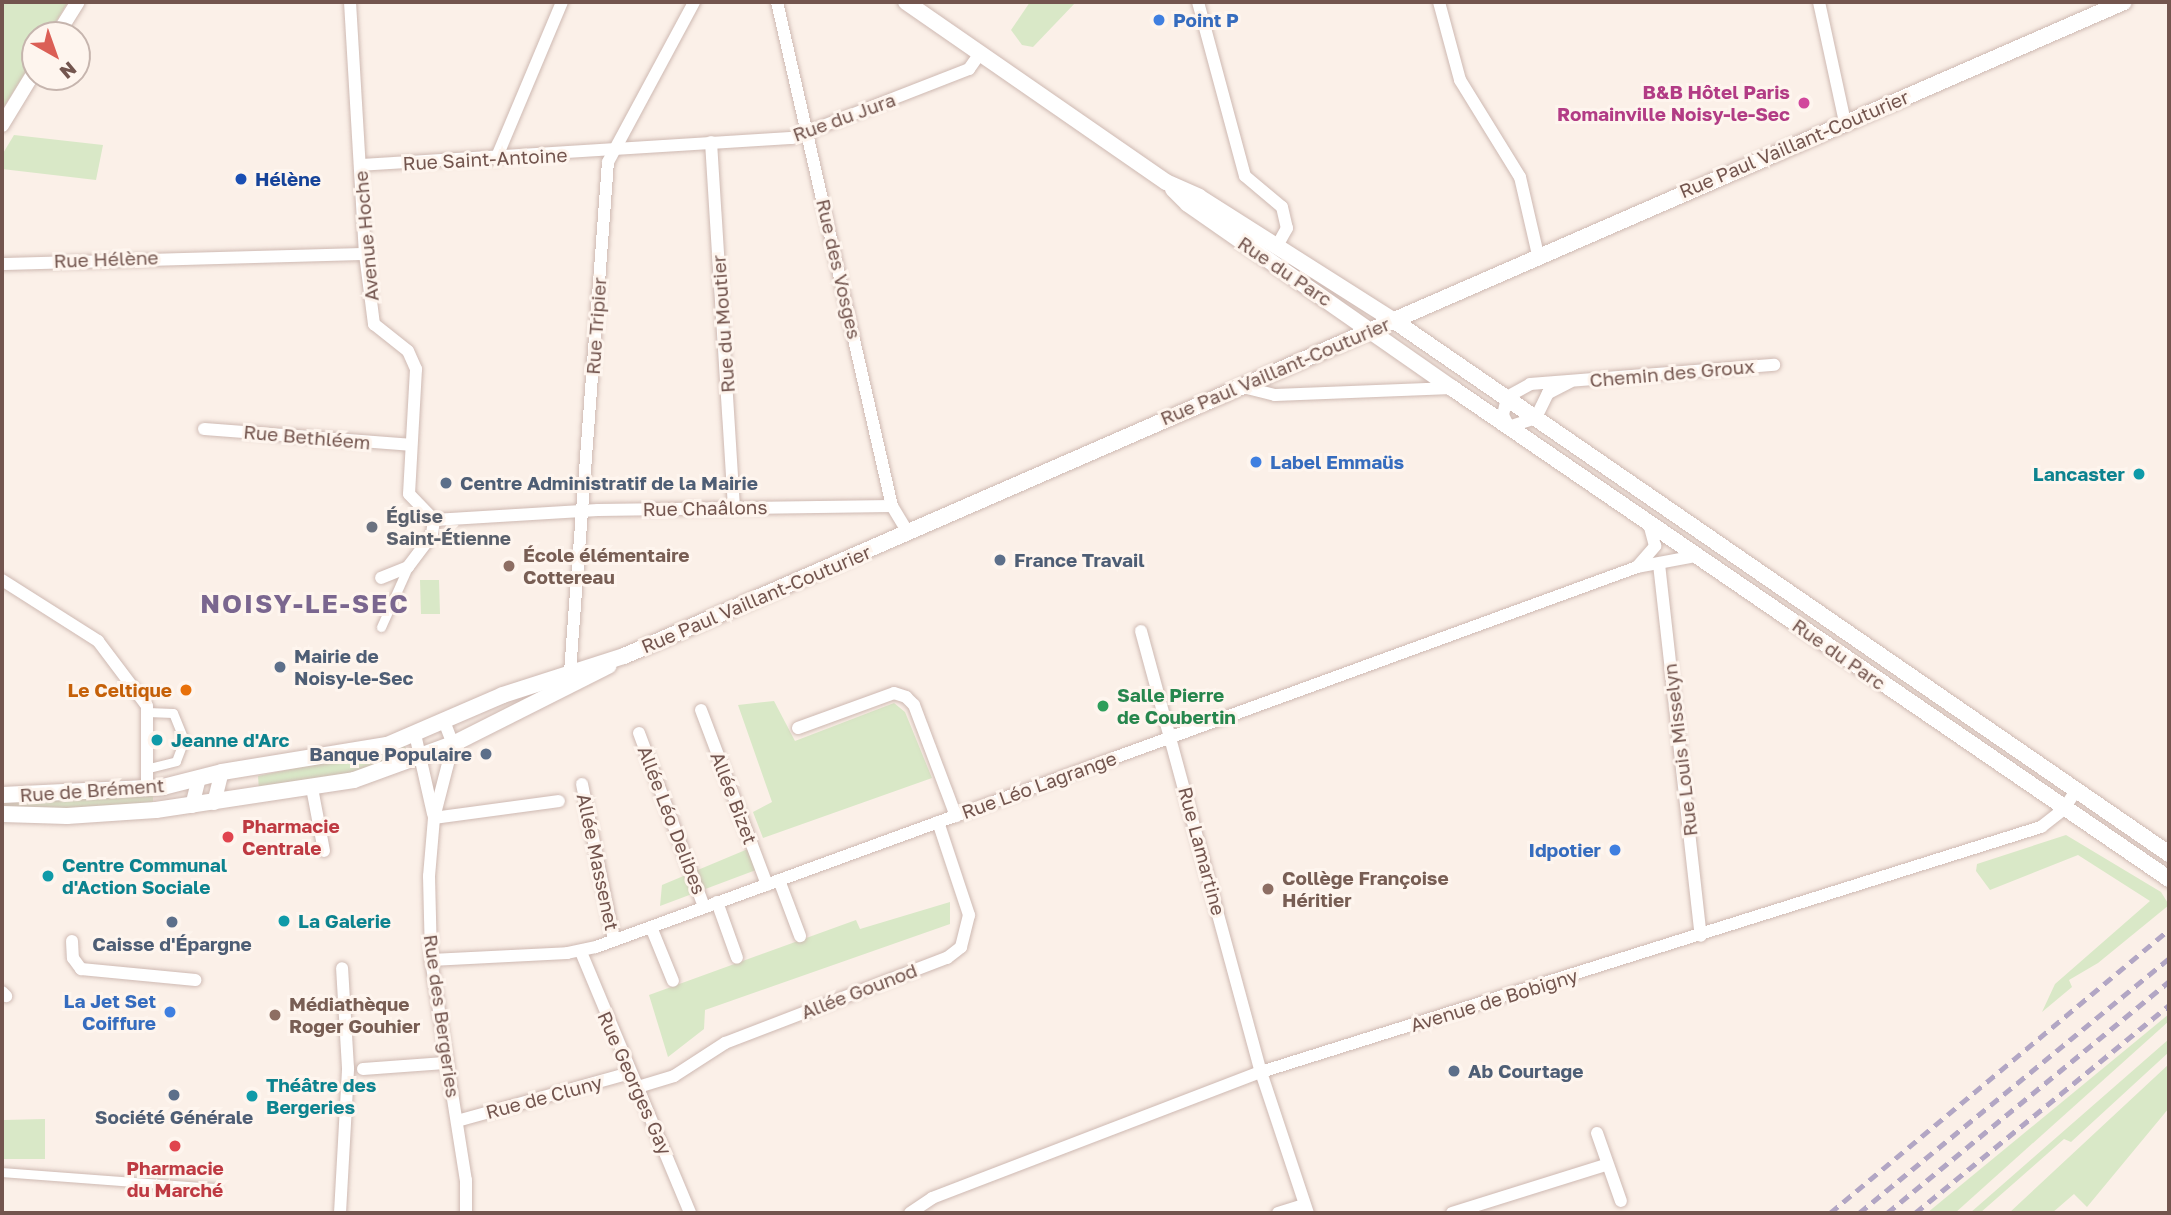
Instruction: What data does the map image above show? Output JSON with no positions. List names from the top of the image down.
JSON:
{
  "streets": {
    "main road": ["Rue Paul Vaillant-Couturier", "Rue du Parc", "Rue de Brément"],
    "street": [
      "Rue du Jura",
      "Rue Saint-Antoine",
      "Avenue Hoche",
      "Rue Hélène",
      "Rue des Vosges",
      "Rue du Moutier",
      "Rue Tripier",
      "Chemin des Groux",
      "Rue Bethléem",
      "Rue Chaâlons",
      "Rue Louis Misselyn",
      "Rue Léo Lagrange",
      "Allée Bizet",
      "Allée Léo Delibes",
      "Rue Lamartine",
      "Allée Massenet",
      "Allée Gounod",
      "Avenue de Bobigny",
      "Rue des Bergeries",
      "Rue Georges Gay",
      "Rue de Cluny"
    ]
  },
  "crossings": [
    ["Rue du Jura", "Rue Saint-Antoine"],
    ["Rue du Jura", "Rue des Vosges"],
    ["Rue du Jura", "Rue du Parc"],
    ["Rue du Jura", "Rue du Moutier"],
    ["Rue du Jura", "Rue Tripier"],
    ["Rue Paul Vaillant-Couturier", "Rue des Vosges"],
    ["Rue Paul Vaillant-Couturier", "Rue du Parc"],
    ["Rue Paul Vaillant-Couturier", "Rue Tripier"],
    ["Rue Paul Vaillant-Couturier", "Rue de Brément"],
    ["Rue Paul Vaillant-Couturier", "Rue des Bergeries"],
    ["Rue Saint-Antoine", "Avenue Hoche"],
    ["Rue Saint-Antoine", "Rue Tripier"],
    ["Avenue Hoche", "Rue Hélène"],
    ["Avenue Hoche", "Rue Bethléem"],
    ["Avenue Hoche", "Rue Chaâlons"],
    ["Rue des Vosges", "Rue Chaâlons"],
    ["Rue du Parc", "Chemin des Groux"],
    ["Rue du Parc", "Rue Léo Lagrange"],
    ["Rue du Parc", "Avenue de Bobigny"],
    ["Rue du Moutier", "Rue Chaâlons"],
    ["Rue Tripier", "Rue Chaâlons"],
    ["Rue Louis Misselyn", "Rue Léo Lagrange"],
    ["Rue Louis Misselyn", "Avenue de Bobigny"],
    ["Rue Léo Lagrange", "Allée Bizet"],
    ["Rue Léo Lagrange", "Allée Léo Delibes"],
    ["Rue Léo Lagrange", "Rue Lamartine"],
    ["Rue Léo Lagrange", "Allée Massenet"],
    ["Rue Léo Lagrange", "Allée Gounod"],
    ["Rue Léo Lagrange", "Rue des Bergeries"],
    ["Rue Léo Lagrange", "Rue Georges Gay"],
    ["Rue Lamartine", "Avenue de Bobigny"],
    ["Allée Gounod", "Rue Georges Gay"],
    ["Rue des Bergeries", "Rue de Cluny"],
    ["Rue Georges Gay", "Rue de Cluny"]
  ],
  "districts": ["NOISY-LE-SEC"],
  "places": [
    "Point P",
    "B&B Hôtel Paris Romainville Noisy-le-Sec",
    "Hélène",
    "Label Emmaüs",
    "Lancaster",
    "Centre Administratif de la Mairie",
    "Église Saint-Étienne",
    "France Travail",
    "École élémentaire Cottereau",
    "Mairie de Noisy-le-Sec",
    "Le Celtique",
    "Salle Pierre de Coubertin",
    "Jeanne d'Arc",
    "Banque Populaire",
    "Pharmacie Centrale",
    "Idpotier",
    "Centre Communal d'Action Sociale",
    "Collège Françoise Héritier",
    "La Galerie",
    "Caisse d'Épargne",
    "La Jet Set Coiffure",
    "Médiathèque Roger Gouhier",
    "Ab Courtage",
    "Société Générale",
    "Théâtre des Bergeries",
    "Pharmacie du Marché"
  ],
  "north": "bottom right"
}
